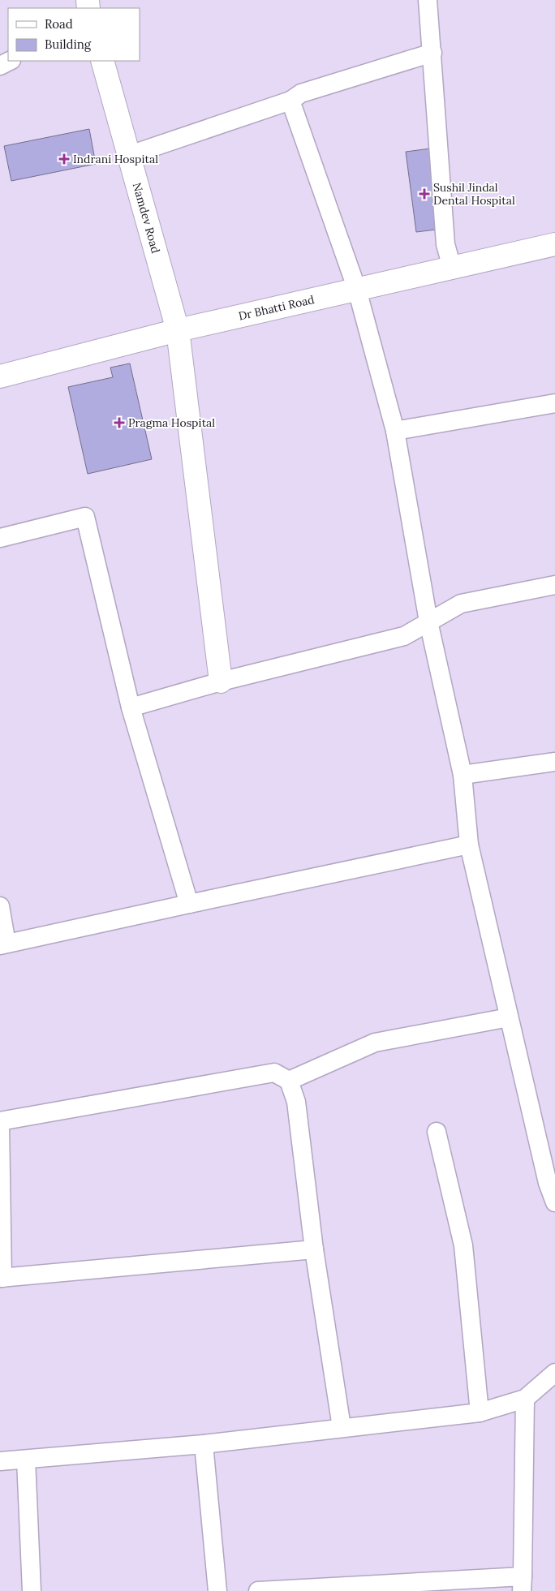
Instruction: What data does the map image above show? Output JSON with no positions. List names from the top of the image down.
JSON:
{
  "streets": {
    "street": ["Namdev Road", "Dr Bhatti Road"]
  },
  "crossings": [
    ["Namdev Road", "Dr Bhatti Road"]
  ],
  "places": {
    "health": ["Indrani Hospital", "Sushil Jindal Dental Hospital", "Pragma Hospital"]
  },
  "legend": ["Road", "Building"]
}
